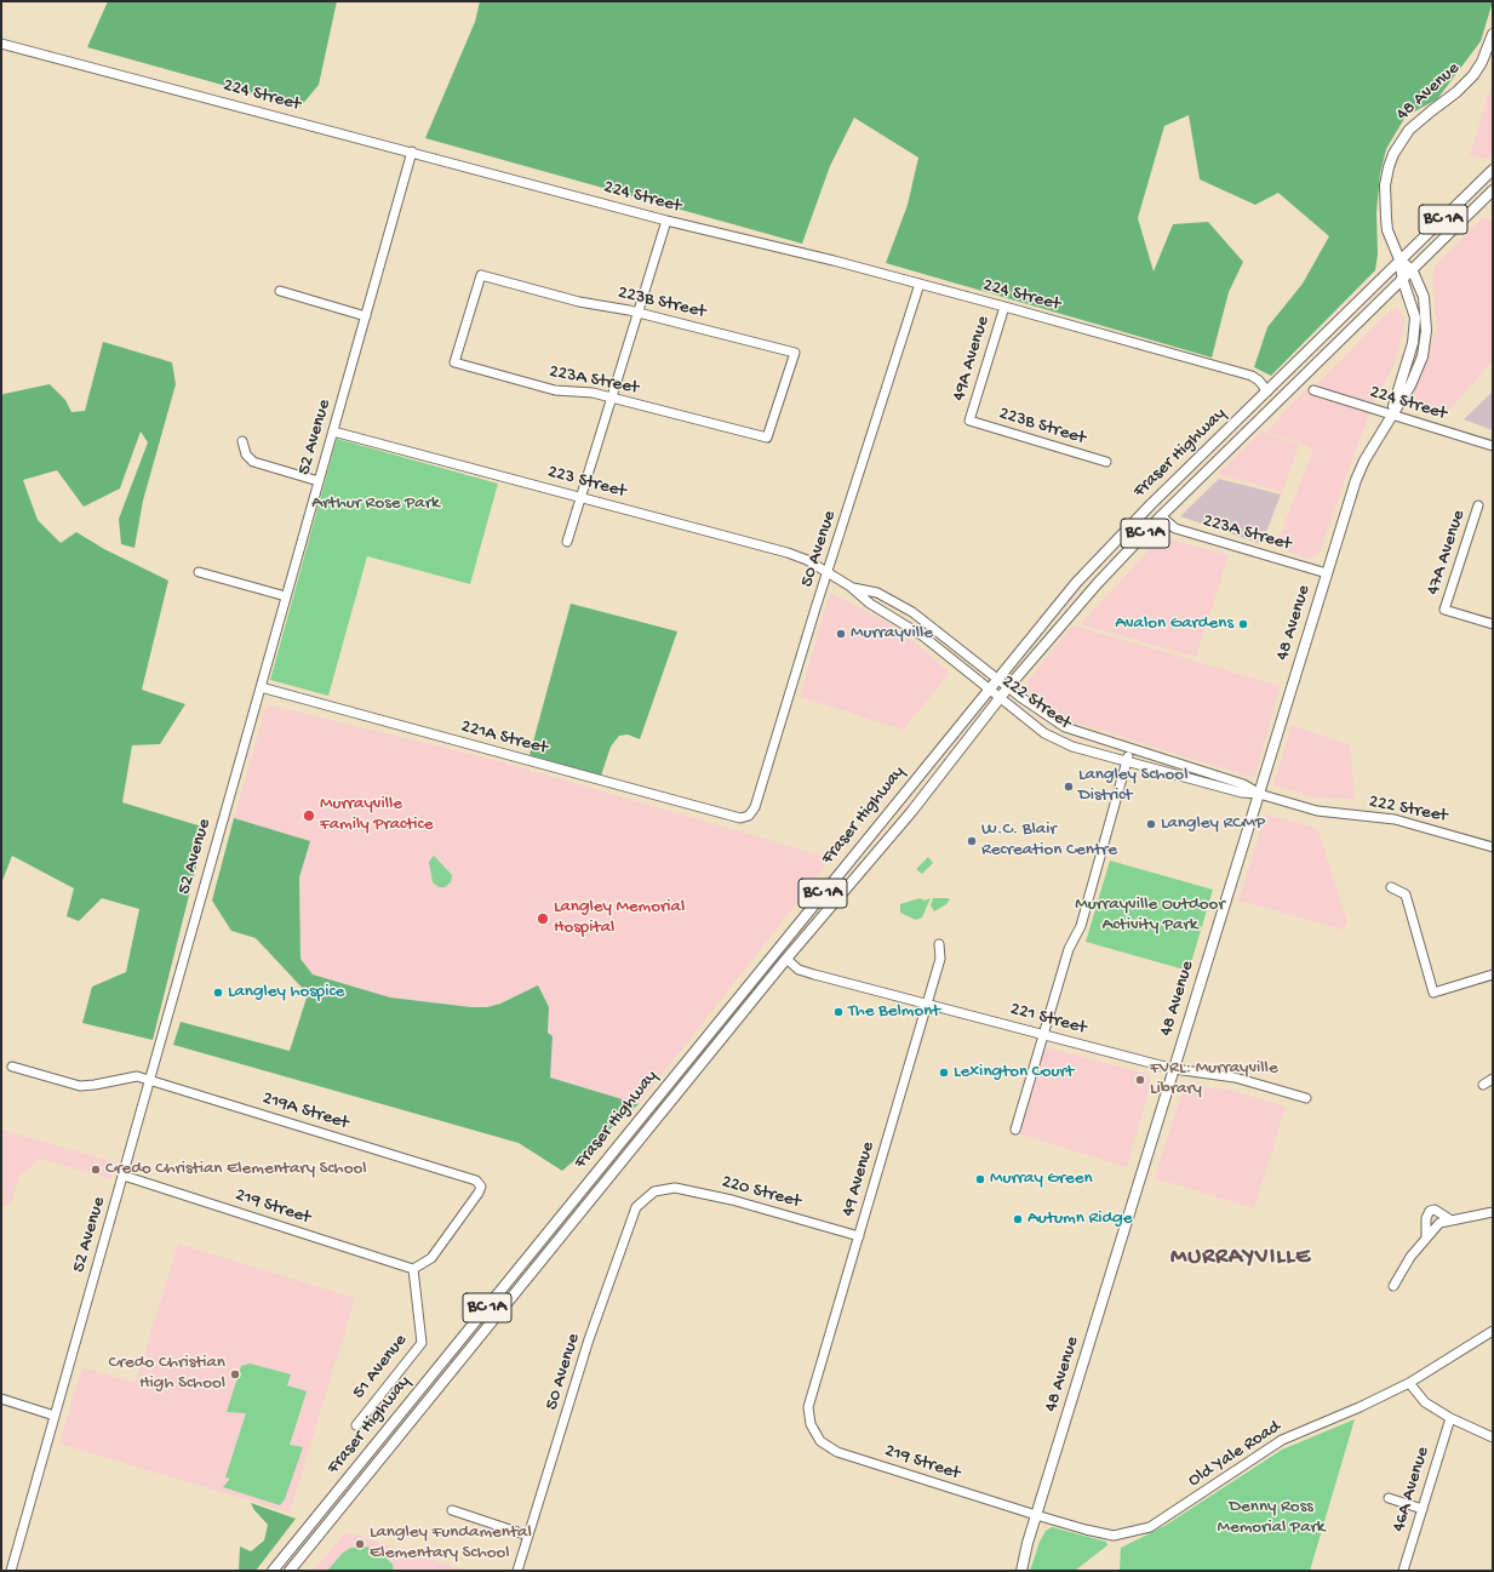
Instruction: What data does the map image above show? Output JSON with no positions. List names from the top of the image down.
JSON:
{
  "streets": {
    "main road": ["48 Avenue", "BC 1A", "Fraser Highway"],
    "street": [
      "224 Street",
      "223B Street",
      "49A Avenue",
      "223A Street",
      "52 Avenue",
      "223 Street",
      "50 Avenue",
      "47A Avenue",
      "222 Street",
      "221A Street",
      "221 Street",
      "219A Street",
      "49 Avenue",
      "220 Street",
      "219 Street",
      "51 Avenue",
      "Old Yale Road",
      "46A Avenue"
    ]
  },
  "crossings": [
    ["48 Avenue", "224 Street"],
    ["48 Avenue", "223A Street"],
    ["48 Avenue", "Fraser Highway"],
    ["48 Avenue", "222 Street"],
    ["48 Avenue", "221 Street"],
    ["48 Avenue", "219 Street"],
    ["48 Avenue", "Old Yale Road"],
    ["224 Street", "49A Avenue"],
    ["224 Street", "52 Avenue"],
    ["224 Street", "Fraser Highway"],
    ["224 Street", "50 Avenue"],
    ["223B Street", "49A Avenue"],
    ["223B Street", "223A Street"],
    ["223A Street", "Fraser Highway"],
    ["52 Avenue", "223 Street"],
    ["52 Avenue", "221A Street"],
    ["52 Avenue", "219A Street"],
    ["52 Avenue", "219 Street"],
    ["Fraser Highway", "222 Street"],
    ["Fraser Highway", "221 Street"],
    ["223 Street", "50 Avenue"],
    ["223 Street", "222 Street"],
    ["50 Avenue", "222 Street"],
    ["50 Avenue", "221A Street"],
    ["50 Avenue", "220 Street"],
    ["221 Street", "49 Avenue"],
    ["219A Street", "219 Street"],
    ["219A Street", "51 Avenue"],
    ["49 Avenue", "220 Street"],
    ["49 Avenue", "219 Street"],
    ["219 Street", "51 Avenue"],
    ["219 Street", "Old Yale Road"]
  ],
  "districts": ["MURRAYVILLE"],
  "parks": ["Arthur Rose Park", "Murrayville Outdoor Activity Park", "Denny Ross Memorial Park"],
  "places": [
    "Avalon Gardens",
    "Murrayville",
    "Langley School District",
    "Murrayville Family Practice",
    "Langley RCMP",
    "W.C. Blair Recreation Centre",
    "Langley Memorial Hospital",
    "Langley hospice",
    "The Belmont",
    "Lexington Court",
    "FVRL: Murrayville Library",
    "Credo Christian Elementary School",
    "Murray Green",
    "Autumn Ridge",
    "Credo Christian High School",
    "Langley Fundamental Elementary School"
  ]
}
